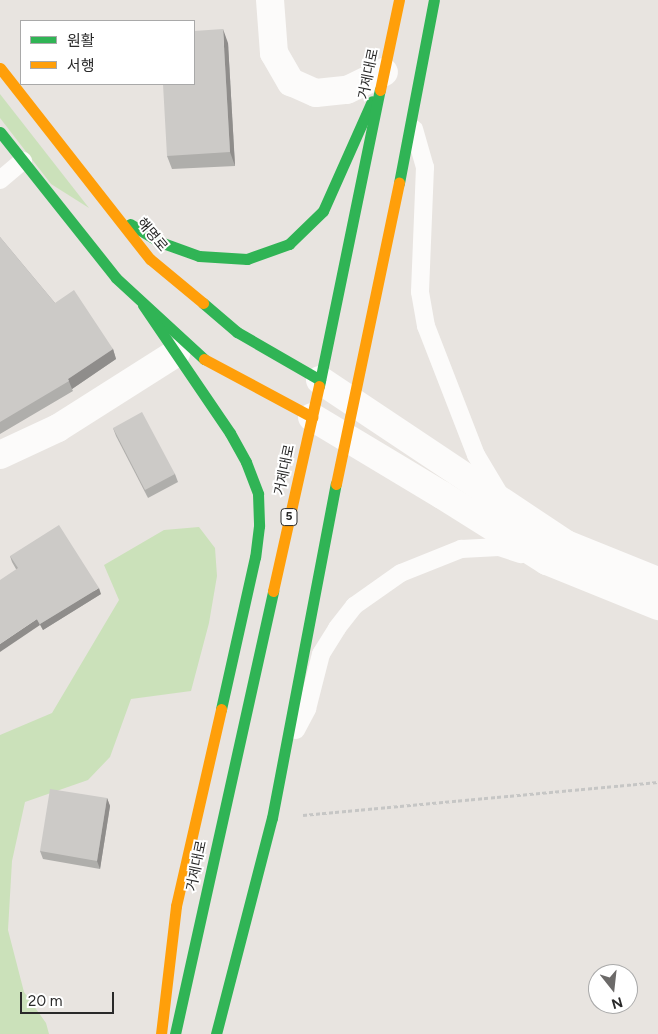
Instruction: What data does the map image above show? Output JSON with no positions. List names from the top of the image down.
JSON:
{
  "streets": {
    "main road": ["거제대로", "해명로", "5"]
  },
  "crossings": [
    ["거제대로", "해명로"]
  ],
  "legend": ["원활", "서행"],
  "scale_bar": "20 m",
  "north": "bottom"
}
